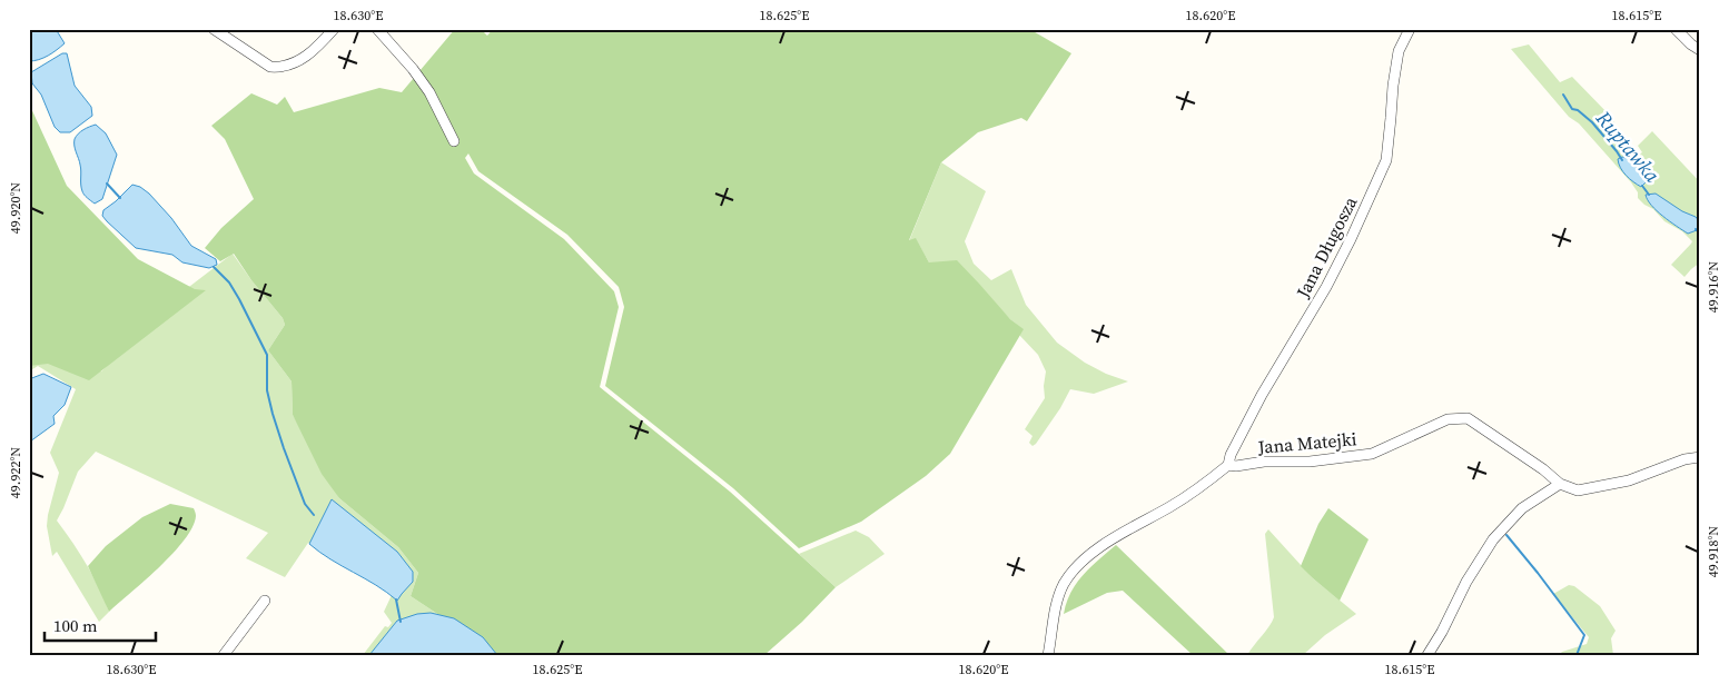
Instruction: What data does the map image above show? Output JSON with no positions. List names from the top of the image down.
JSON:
{
  "streets": {
    "street": ["Jana Długosza", "Jana Matejki"]
  },
  "crossings": [
    ["Jana Długosza", "Jana Matejki"]
  ],
  "water": ["Ruptawka"],
  "scale_bar": "100 m",
  "coordinates": [
    "18.630°E",
    "18.625°E",
    "18.620°E",
    "18.615°E",
    "49.920°N",
    "49.916°N",
    "49.922°N",
    "49.918°N"
  ]
}
